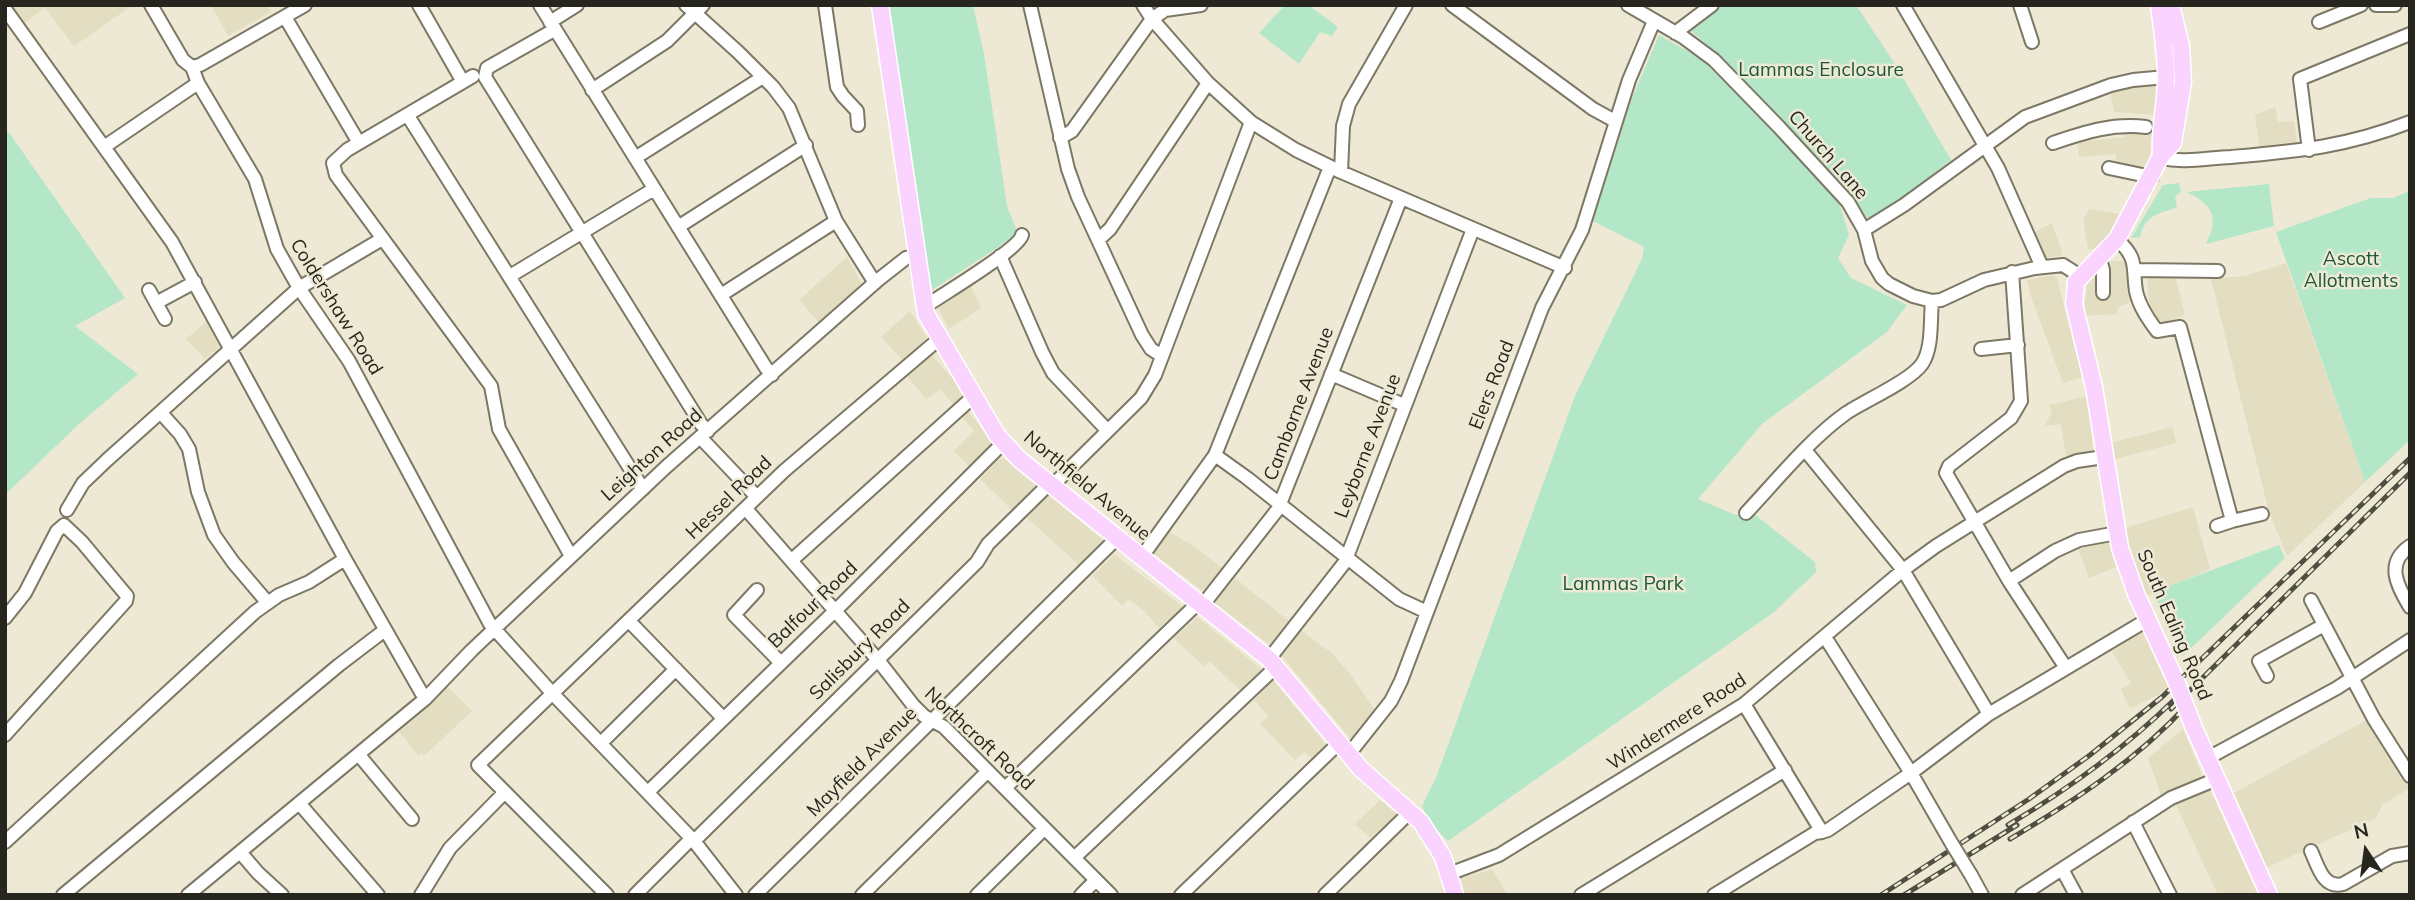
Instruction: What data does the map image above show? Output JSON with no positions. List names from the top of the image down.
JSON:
{
  "streets": {
    "main road": ["Northfield Avenue", "South Ealing Road"],
    "street": [
      "Church Lane",
      "Coldershaw Road",
      "Elers Road",
      "Camborne Avenue",
      "Leyborne Avenue",
      "Leighton Road",
      "Hessel Road",
      "Balfour Road",
      "Salisbury Road",
      "Windermere Road",
      "Northcroft Road",
      "Mayfield Avenue"
    ]
  },
  "crossings": [
    ["Church Lane", "Elers Road"],
    ["Coldershaw Road", "Leighton Road"],
    ["Coldershaw Road", "Hessel Road"],
    ["Coldershaw Road", "Balfour Road"],
    ["Coldershaw Road", "Salisbury Road"],
    ["Elers Road", "Northfield Avenue"],
    ["Camborne Avenue", "Northfield Avenue"],
    ["Camborne Avenue", "Northcroft Road"],
    ["Leyborne Avenue", "Northfield Avenue"],
    ["Leyborne Avenue", "Northcroft Road"],
    ["Leighton Road", "Northfield Avenue"],
    ["Northfield Avenue", "Hessel Road"],
    ["Northfield Avenue", "Balfour Road"],
    ["Northfield Avenue", "Salisbury Road"],
    ["Northfield Avenue", "Windermere Road"],
    ["Northfield Avenue", "Mayfield Avenue"],
    ["Hessel Road", "Northcroft Road"],
    ["Balfour Road", "Northcroft Road"],
    ["South Ealing Road", "Windermere Road"],
    ["Salisbury Road", "Northcroft Road"],
    ["Northcroft Road", "Mayfield Avenue"]
  ],
  "parks": ["Lammas Enclosure", "Ascott Allotments", "Lammas Park"],
  "north": "top"
}
